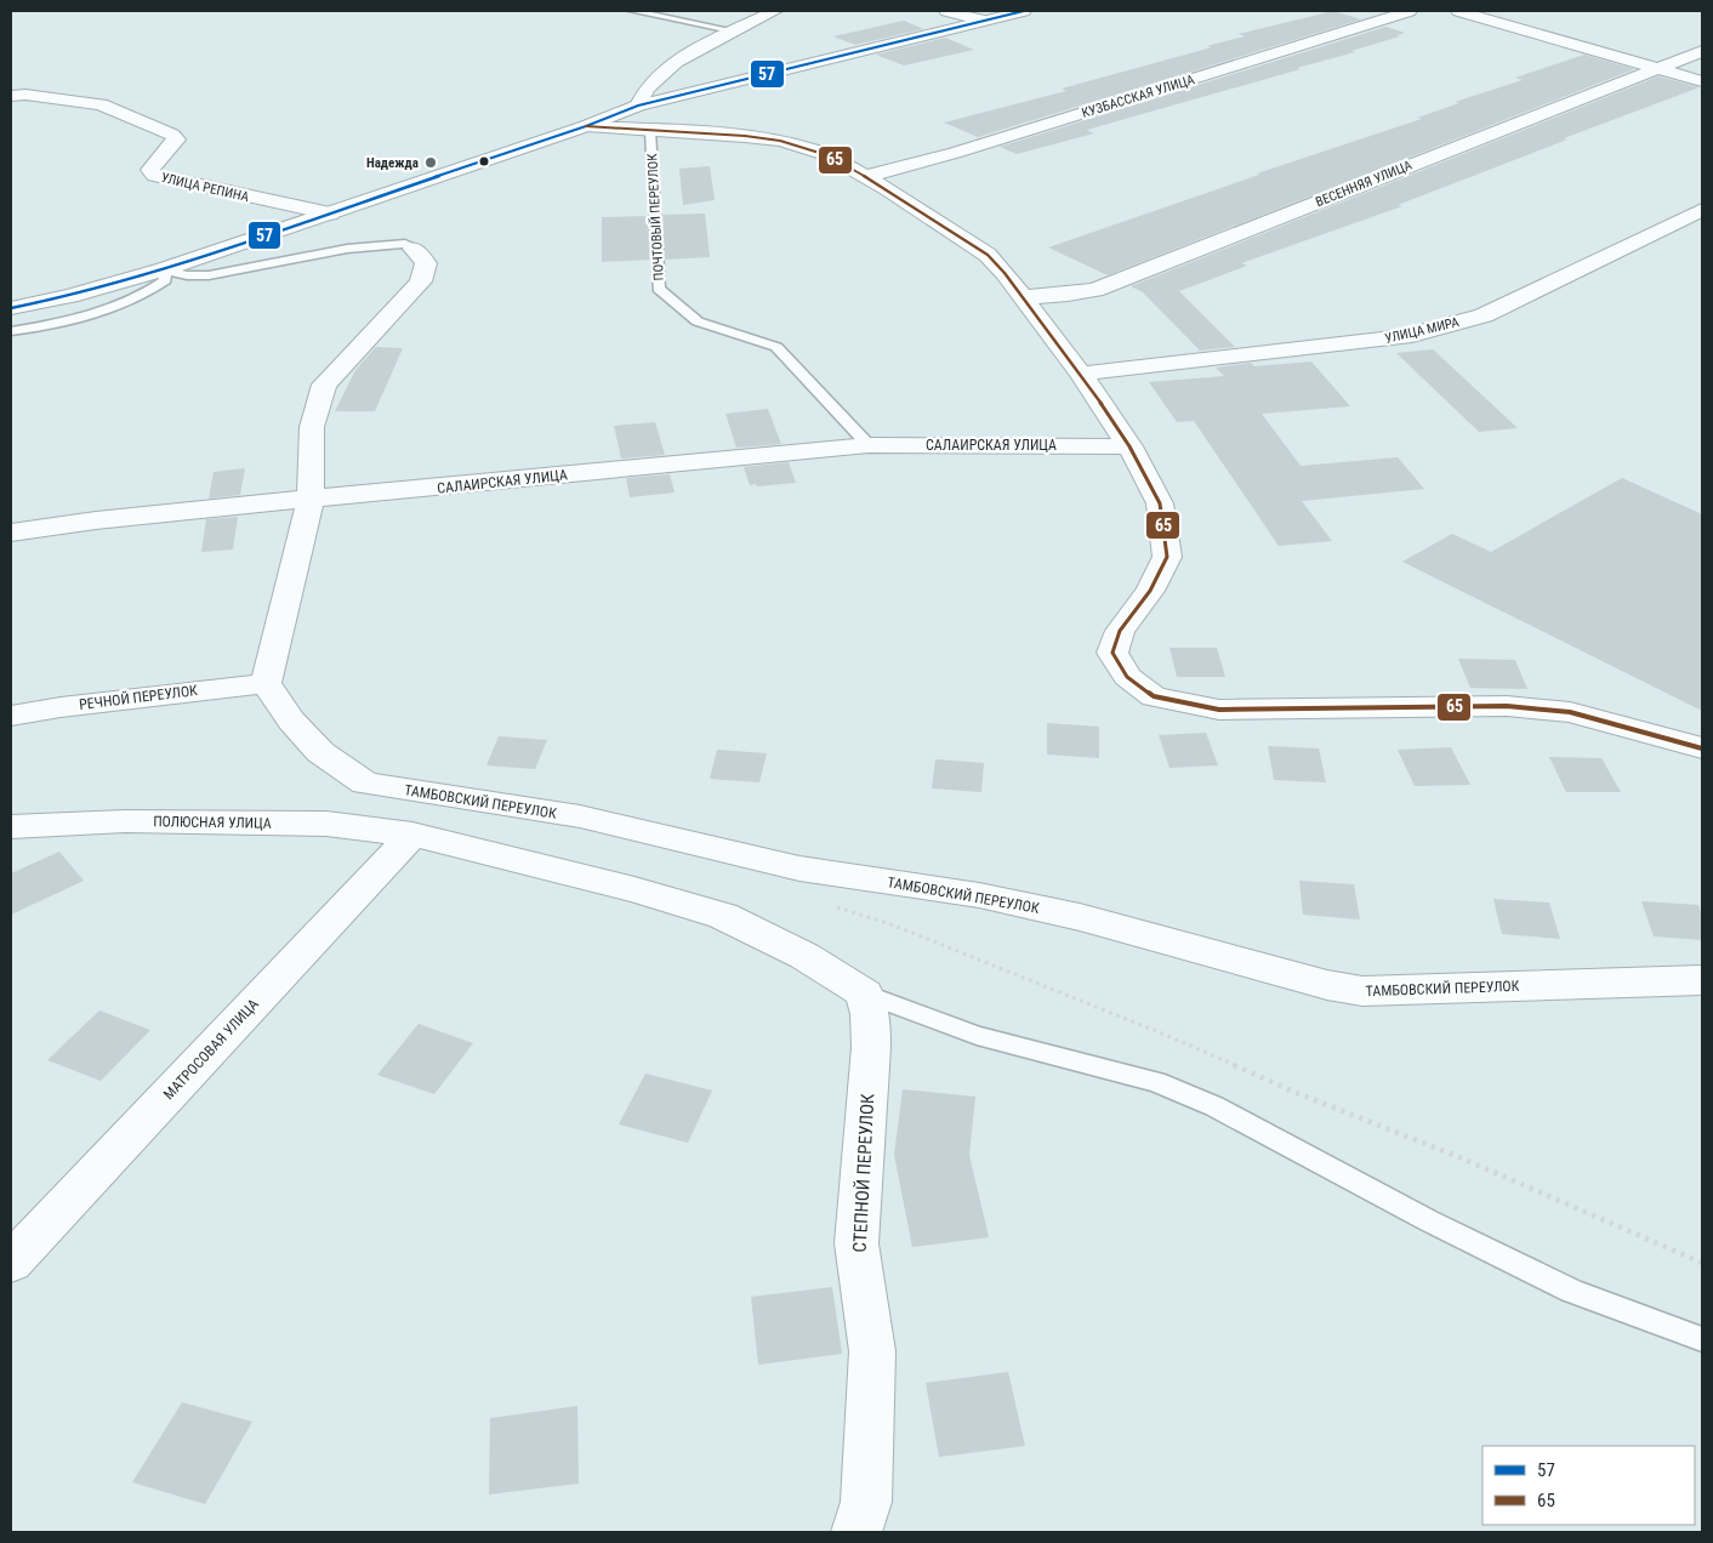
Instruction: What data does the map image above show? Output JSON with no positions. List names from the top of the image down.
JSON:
{
  "streets": {
    "street": [
      "КУЗБАССКАЯ УЛИЦА",
      "ВЕСЕННЯЯ УЛИЦА",
      "УЛИЦА РЕПИНА",
      "УЛИЦА МИРА",
      "САЛАИРСКАЯ УЛИЦА",
      "РЕЧНОЙ ПЕРЕУЛОК",
      "ТАМБОВСКИЙ ПЕРЕУЛОК",
      "ПОЛЮСНАЯ УЛИЦА",
      "МАТРОСОВАЯ УЛИЦА",
      "СТЕПНОЙ ПЕРЕУЛОК"
    ],
    "lane": ["ПОЧТОВЫЙ ПЕРЕУЛОК"]
  },
  "crossings": [
    ["ПОЧТОВЫЙ ПЕРЕУЛОК", "САЛАИРСКАЯ УЛИЦА"],
    ["РЕЧНОЙ ПЕРЕУЛОК", "ТАМБОВСКИЙ ПЕРЕУЛОК"],
    ["ПОЛЮСНАЯ УЛИЦА", "МАТРОСОВАЯ УЛИЦА"],
    ["ПОЛЮСНАЯ УЛИЦА", "СТЕПНОЙ ПЕРЕУЛОК"]
  ],
  "places": ["Надежда"],
  "lines": ["transit line 57", "transit line 65"],
  "legend": ["57", "65"]
}
